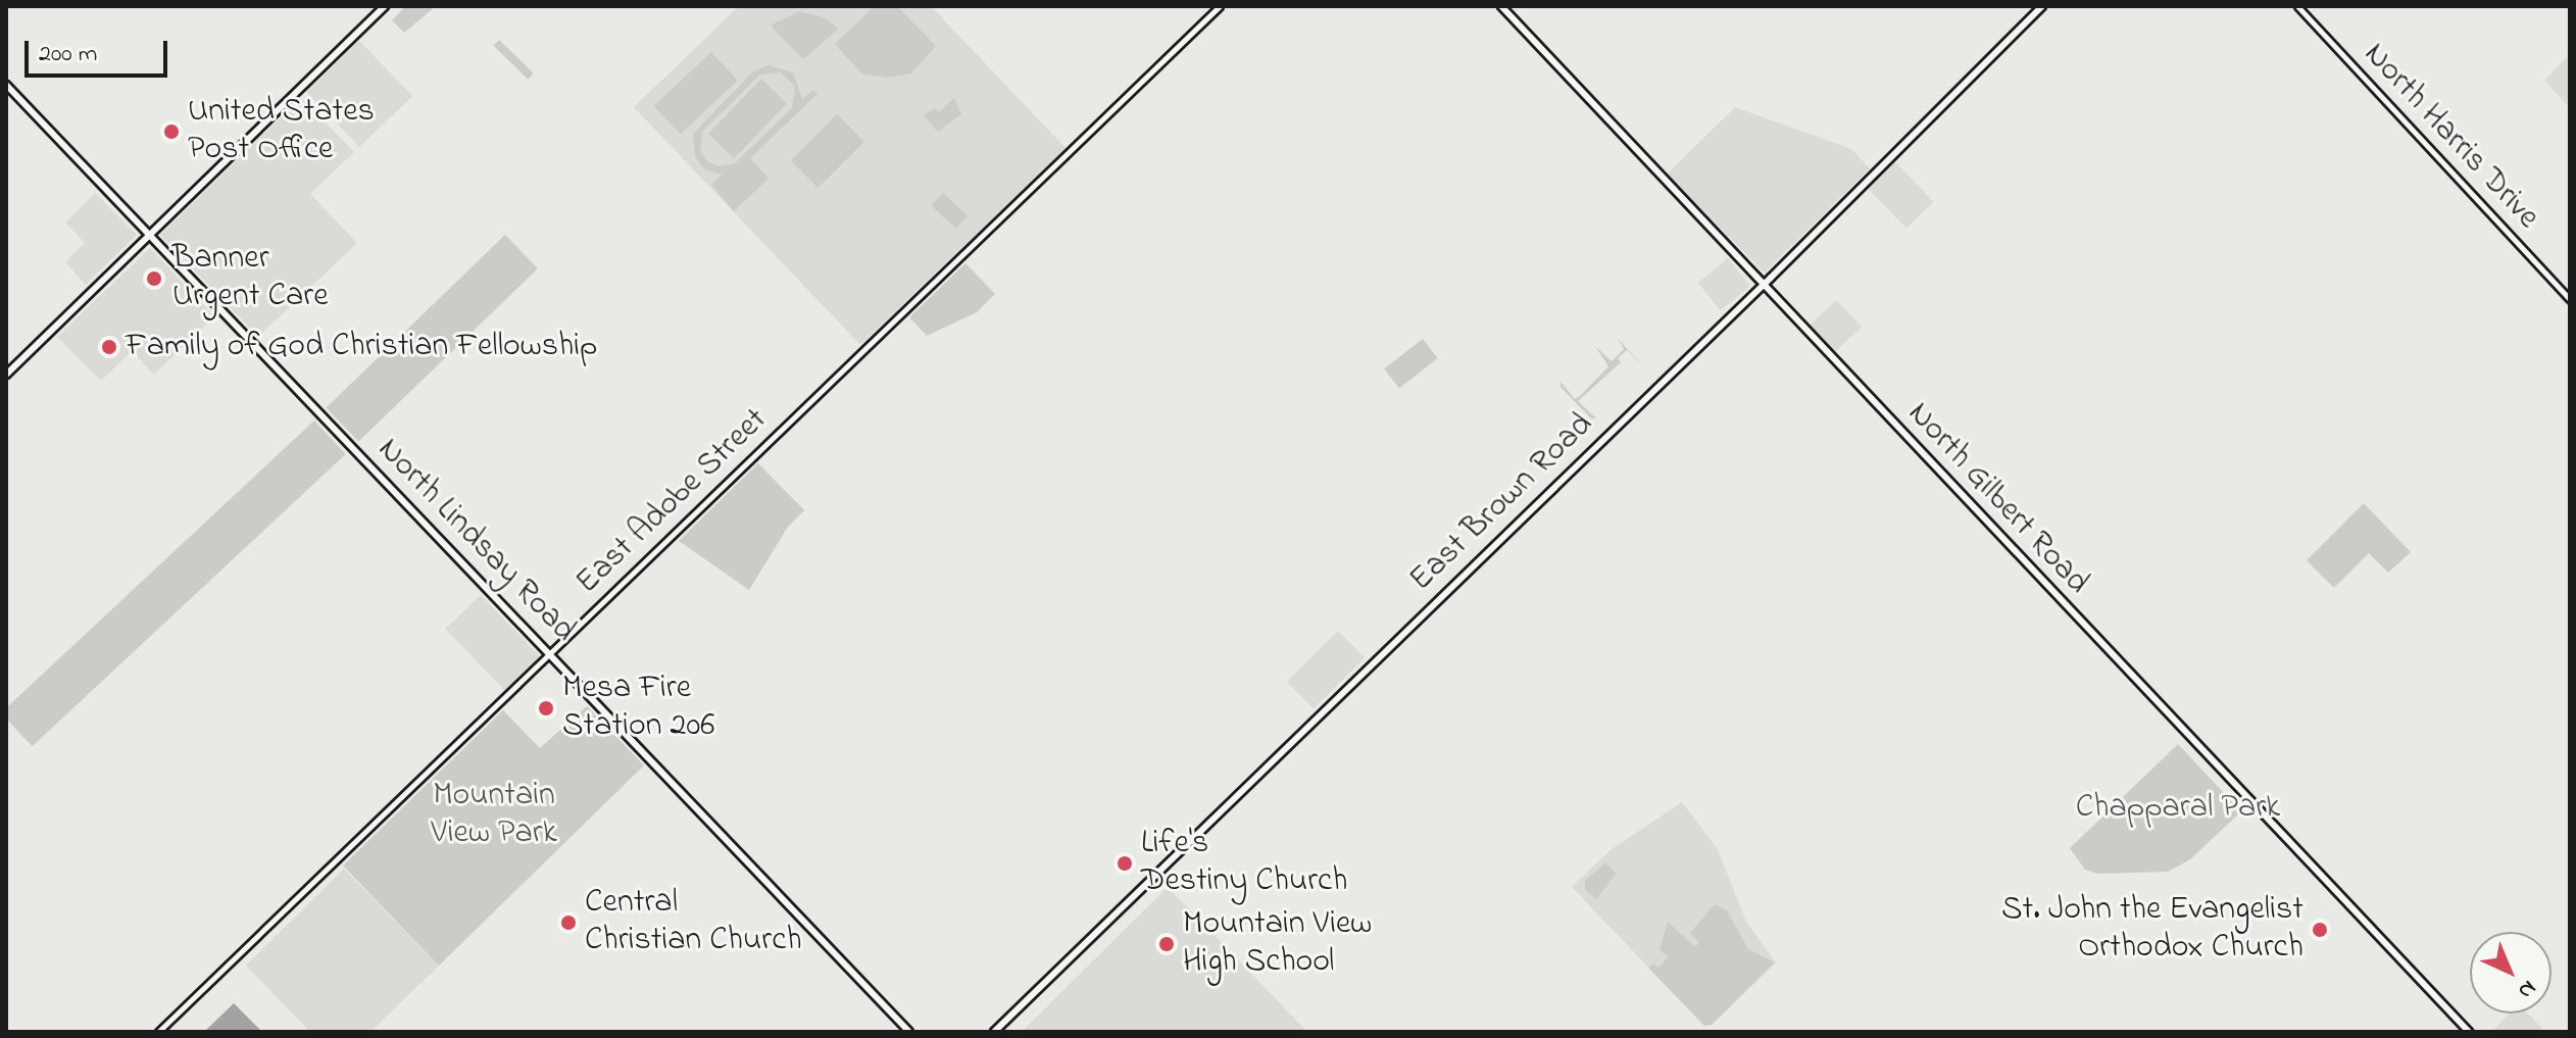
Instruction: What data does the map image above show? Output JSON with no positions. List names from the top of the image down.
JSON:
{
  "streets": {
    "main road": ["North Gilbert Road", "East Brown Road", "North Lindsay Road"],
    "street": ["North Harris Drive", "East Adobe Street"]
  },
  "crossings": [
    ["North Gilbert Road", "East Brown Road"],
    ["East Adobe Street", "North Lindsay Road"]
  ],
  "parks": ["Mountain View Park", "Chapparal Park"],
  "places": [
    "United States Post Office",
    "Banner Urgent Care",
    "Family of God Christian Fellowship",
    "Mesa Fire Station 206",
    "Life's Destiny Church",
    "Central Christian Church",
    "St. John the Evangelist Orthodox Church",
    "Mountain View High School"
  ],
  "scale_bar": "200 m",
  "north": "bottom right"
}
